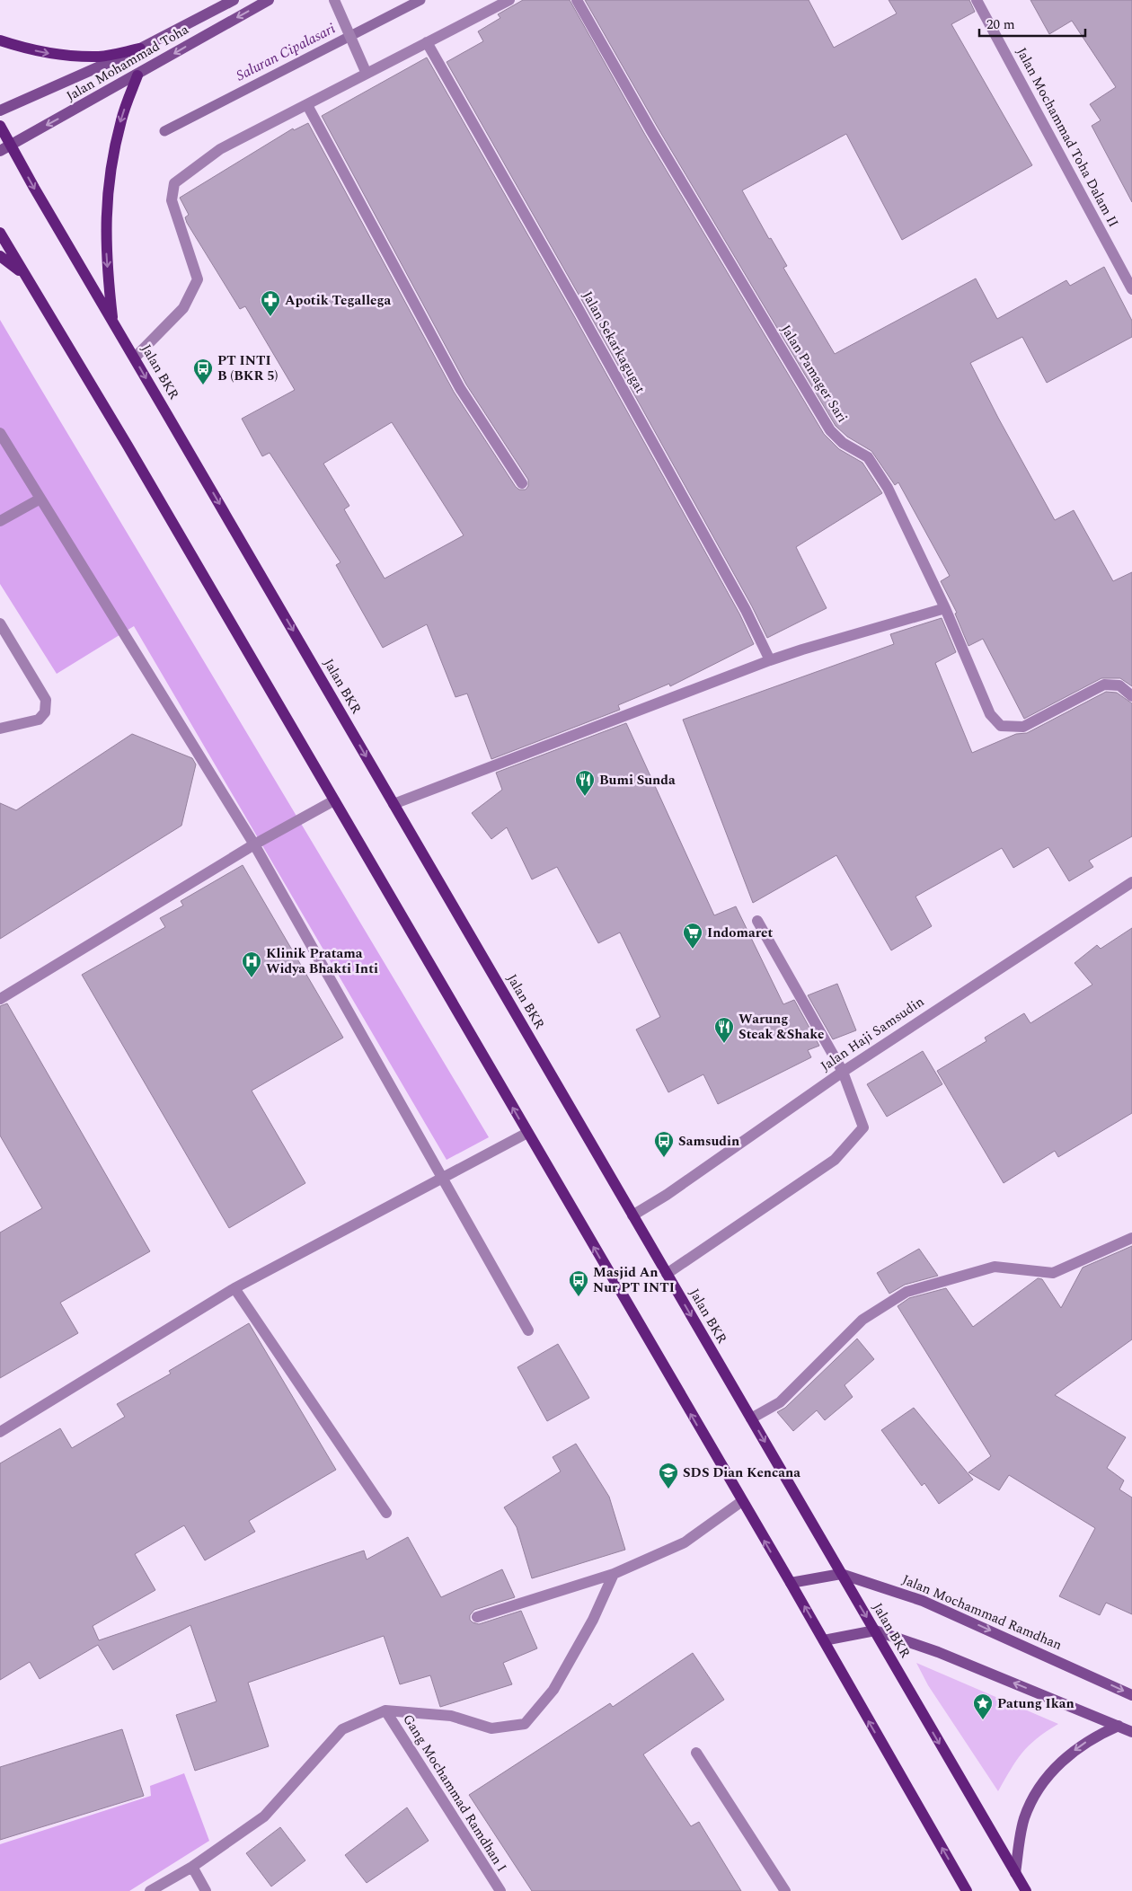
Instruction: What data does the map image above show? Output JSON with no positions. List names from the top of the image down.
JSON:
{
  "streets": {
    "main road": ["Jalan Mohammad Toha", "Jalan BKR", "Jalan Mochammad Ramdhan"],
    "street": [
      "Jalan Mochammad Toha Dalam II",
      "Jalan Sekarkagugat",
      "Jalan Pamager Sari",
      "Jalan Haji Samsudin",
      "Gang Mochammad Ramdhan I"
    ]
  },
  "crossings": [
    ["Jalan Mohammad Toha", "Jalan BKR"],
    ["Jalan BKR", "Jalan Haji Samsudin"],
    ["Jalan BKR", "Jalan Mochammad Ramdhan"]
  ],
  "water": ["Saluran Cipalasari"],
  "places": {
    "pharmacy": ["Apotik Tegallega"],
    "bus stop": ["PT INTI B (BKR 5)", "Samsudin", "Masjid An Nur PT INTI"],
    "restaurant": ["Bumi Sunda", "Warung Steak &Shake"],
    "supermarket": ["Indomaret"],
    "hospital": ["Klinik Pratama Widya Bhakti Inti"],
    "school or university": ["SDS Dian Kencana"],
    "place": ["Patung Ikan"]
  },
  "scale_bar": "20 m"
}
